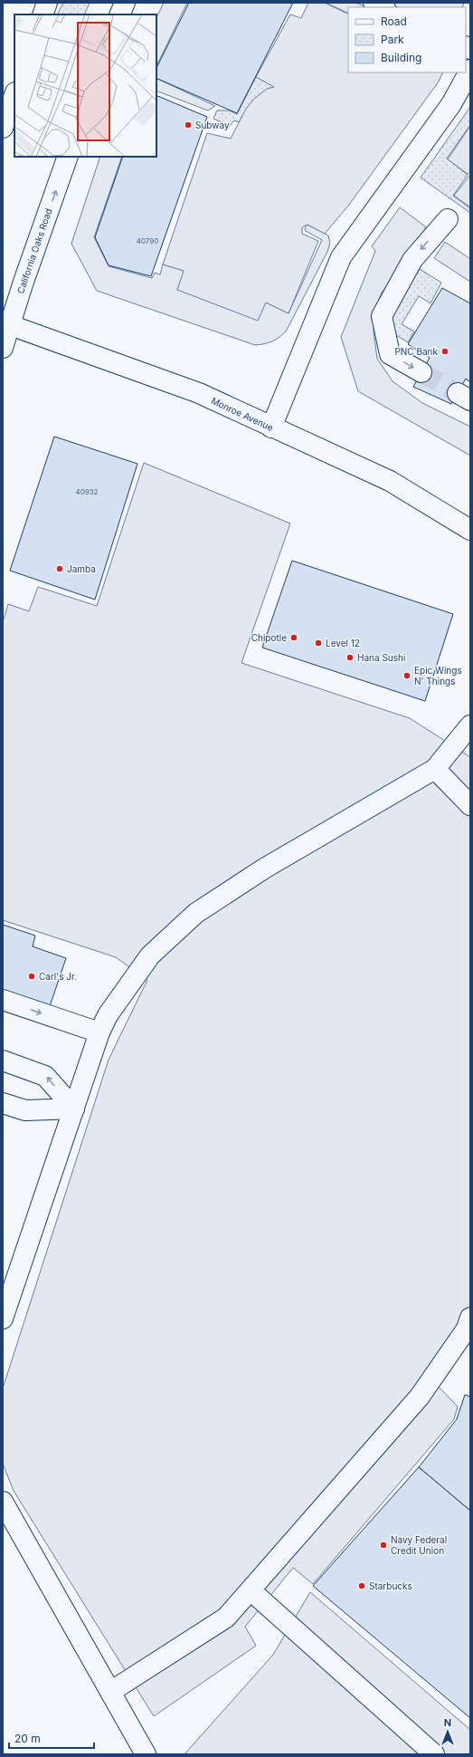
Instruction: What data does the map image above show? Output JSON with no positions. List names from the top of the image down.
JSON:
{
  "streets": {
    "street": ["California Oaks Road", "Monroe Avenue"]
  },
  "crossings": [
    ["California Oaks Road", "Monroe Avenue"]
  ],
  "one_way": ["California Oaks Road"],
  "places": [
    "Subway",
    "PNC Bank",
    "Jamba",
    "Chipotle",
    "Level 12",
    "Hana Sushi",
    "Epic Wings N' Things",
    "Carl's Jr.",
    "Navy Federal Credit Union",
    "Starbucks"
  ],
  "house_numbers": ["40790", "40932"],
  "legend": ["Road", "Park", "Building"],
  "scale_bar": "20 m",
  "north": "top"
}
